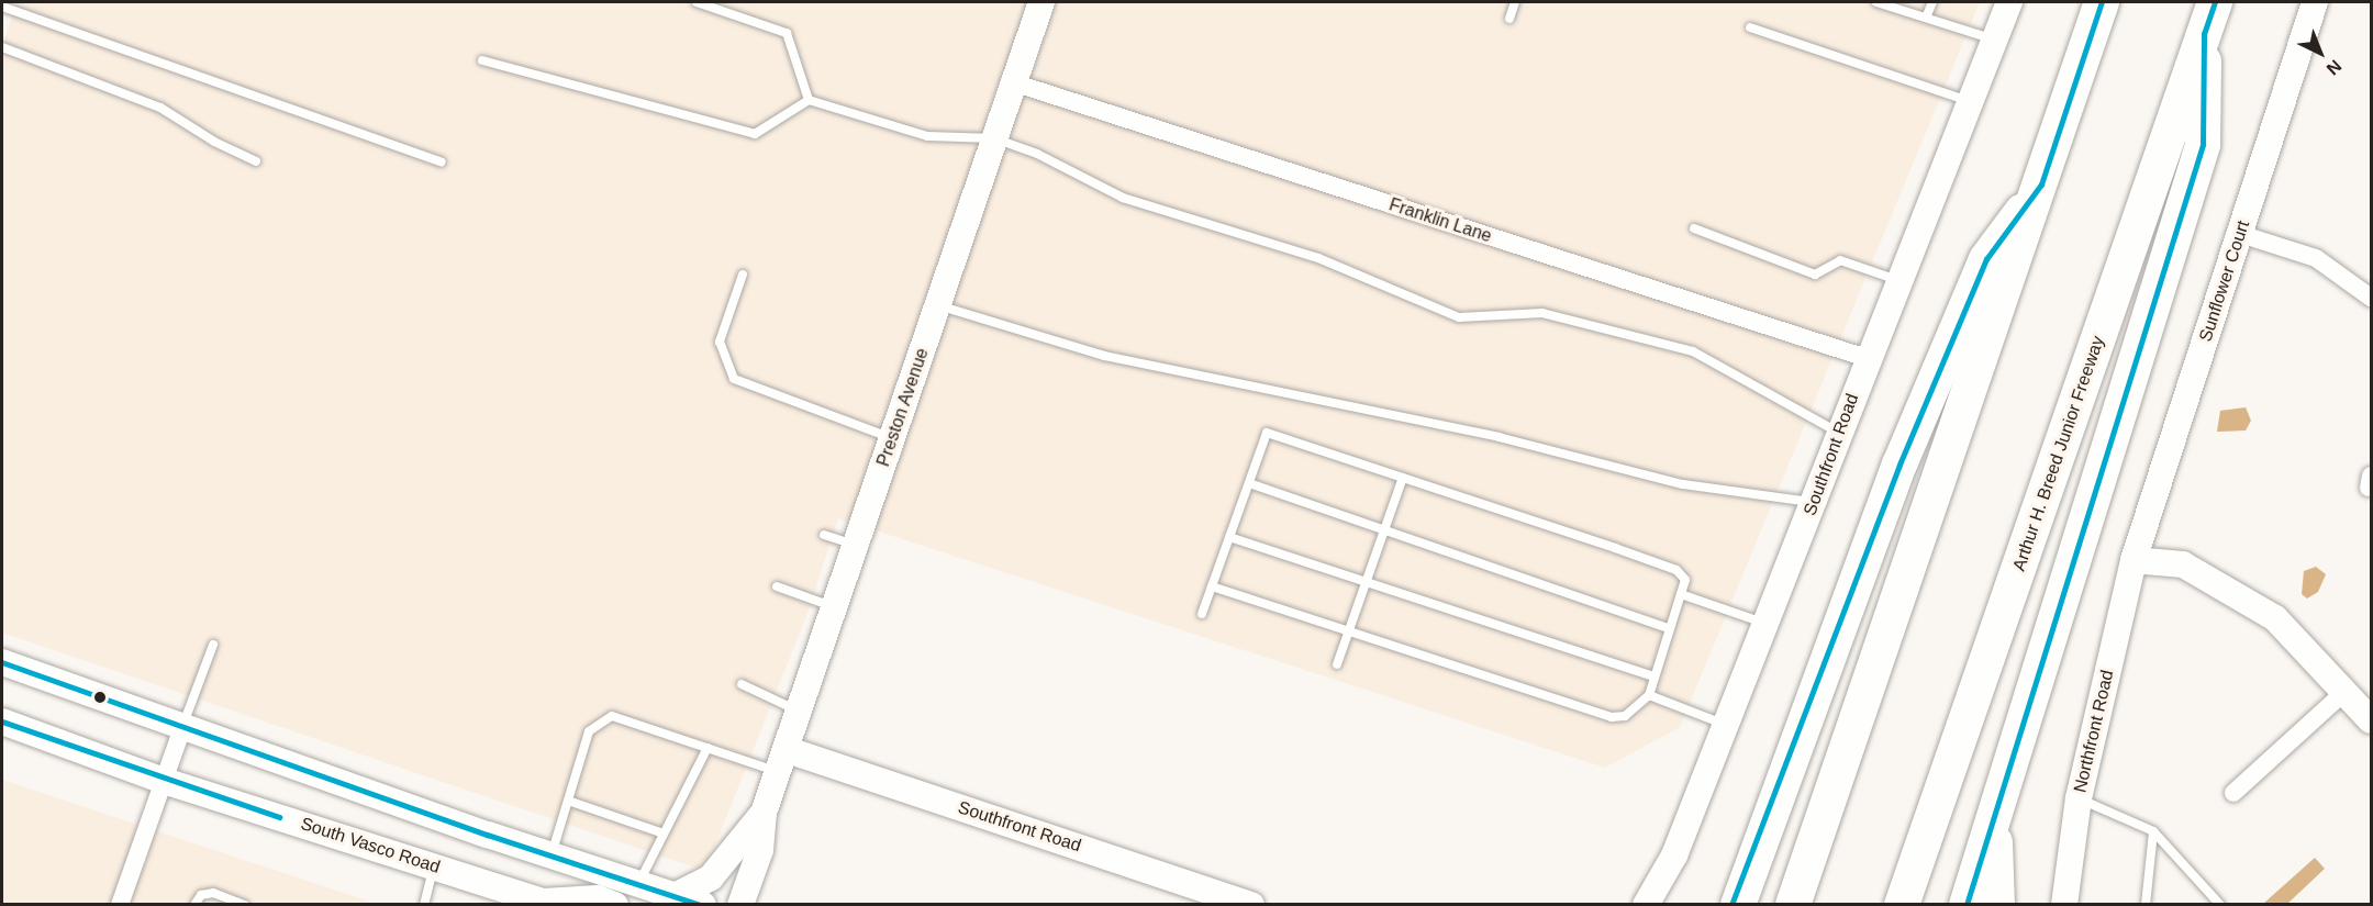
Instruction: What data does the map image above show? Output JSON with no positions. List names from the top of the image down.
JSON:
{
  "streets": {
    "highway": ["Arthur H. Breed Junior Freeway"],
    "street": [
      "Franklin Lane",
      "Sunflower Court",
      "Preston Avenue",
      "Southfront Road",
      "Northfront Road",
      "South Vasco Road"
    ]
  },
  "crossings": [
    ["Franklin Lane", "Preston Avenue"],
    ["Franklin Lane", "Southfront Road"],
    ["Sunflower Court", "Northfront Road"],
    ["Preston Avenue", "Southfront Road"]
  ],
  "north": "bottom right"
}
